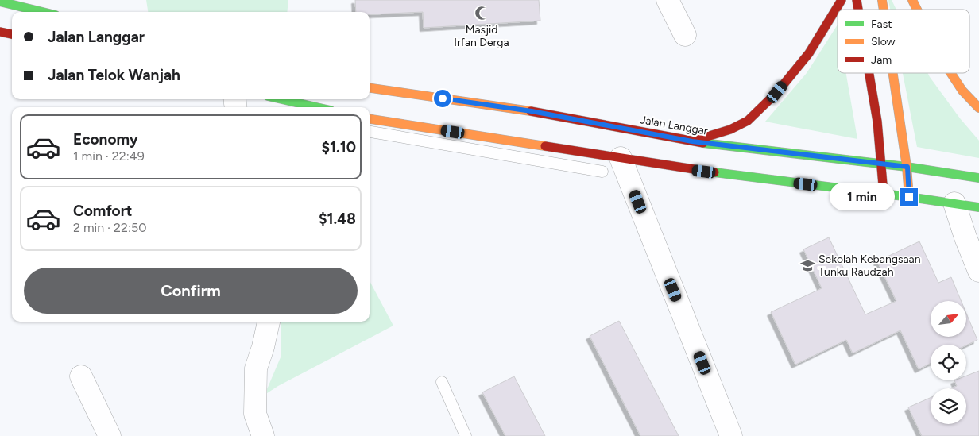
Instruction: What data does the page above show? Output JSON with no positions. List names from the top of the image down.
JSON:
{
  "streets": {
    "main road": ["Jalan Langgar"]
  },
  "places": {
    "mosque": ["Masjid Irfan Derga"],
    "school or university": ["Sekolah Kebangsaan Tunku Raudzah"]
  },
  "legend": ["Fast", "Slow", "Jam"],
  "north": "top right",
  "page": {
    "banner": ["Jalan Langgar", "Jalan Telok Wanjah"],
    "list": [
      {
        "name": "Economy",
        "note": "1 min · 22:49",
        "value": "$1.10"
      },
      {
        "name": "Comfort",
        "note": "2 min · 22:50",
        "value": "$1.48"
      }
    ],
    "bubble": "1 min",
    "buttons": "Confirm"
  }
}
